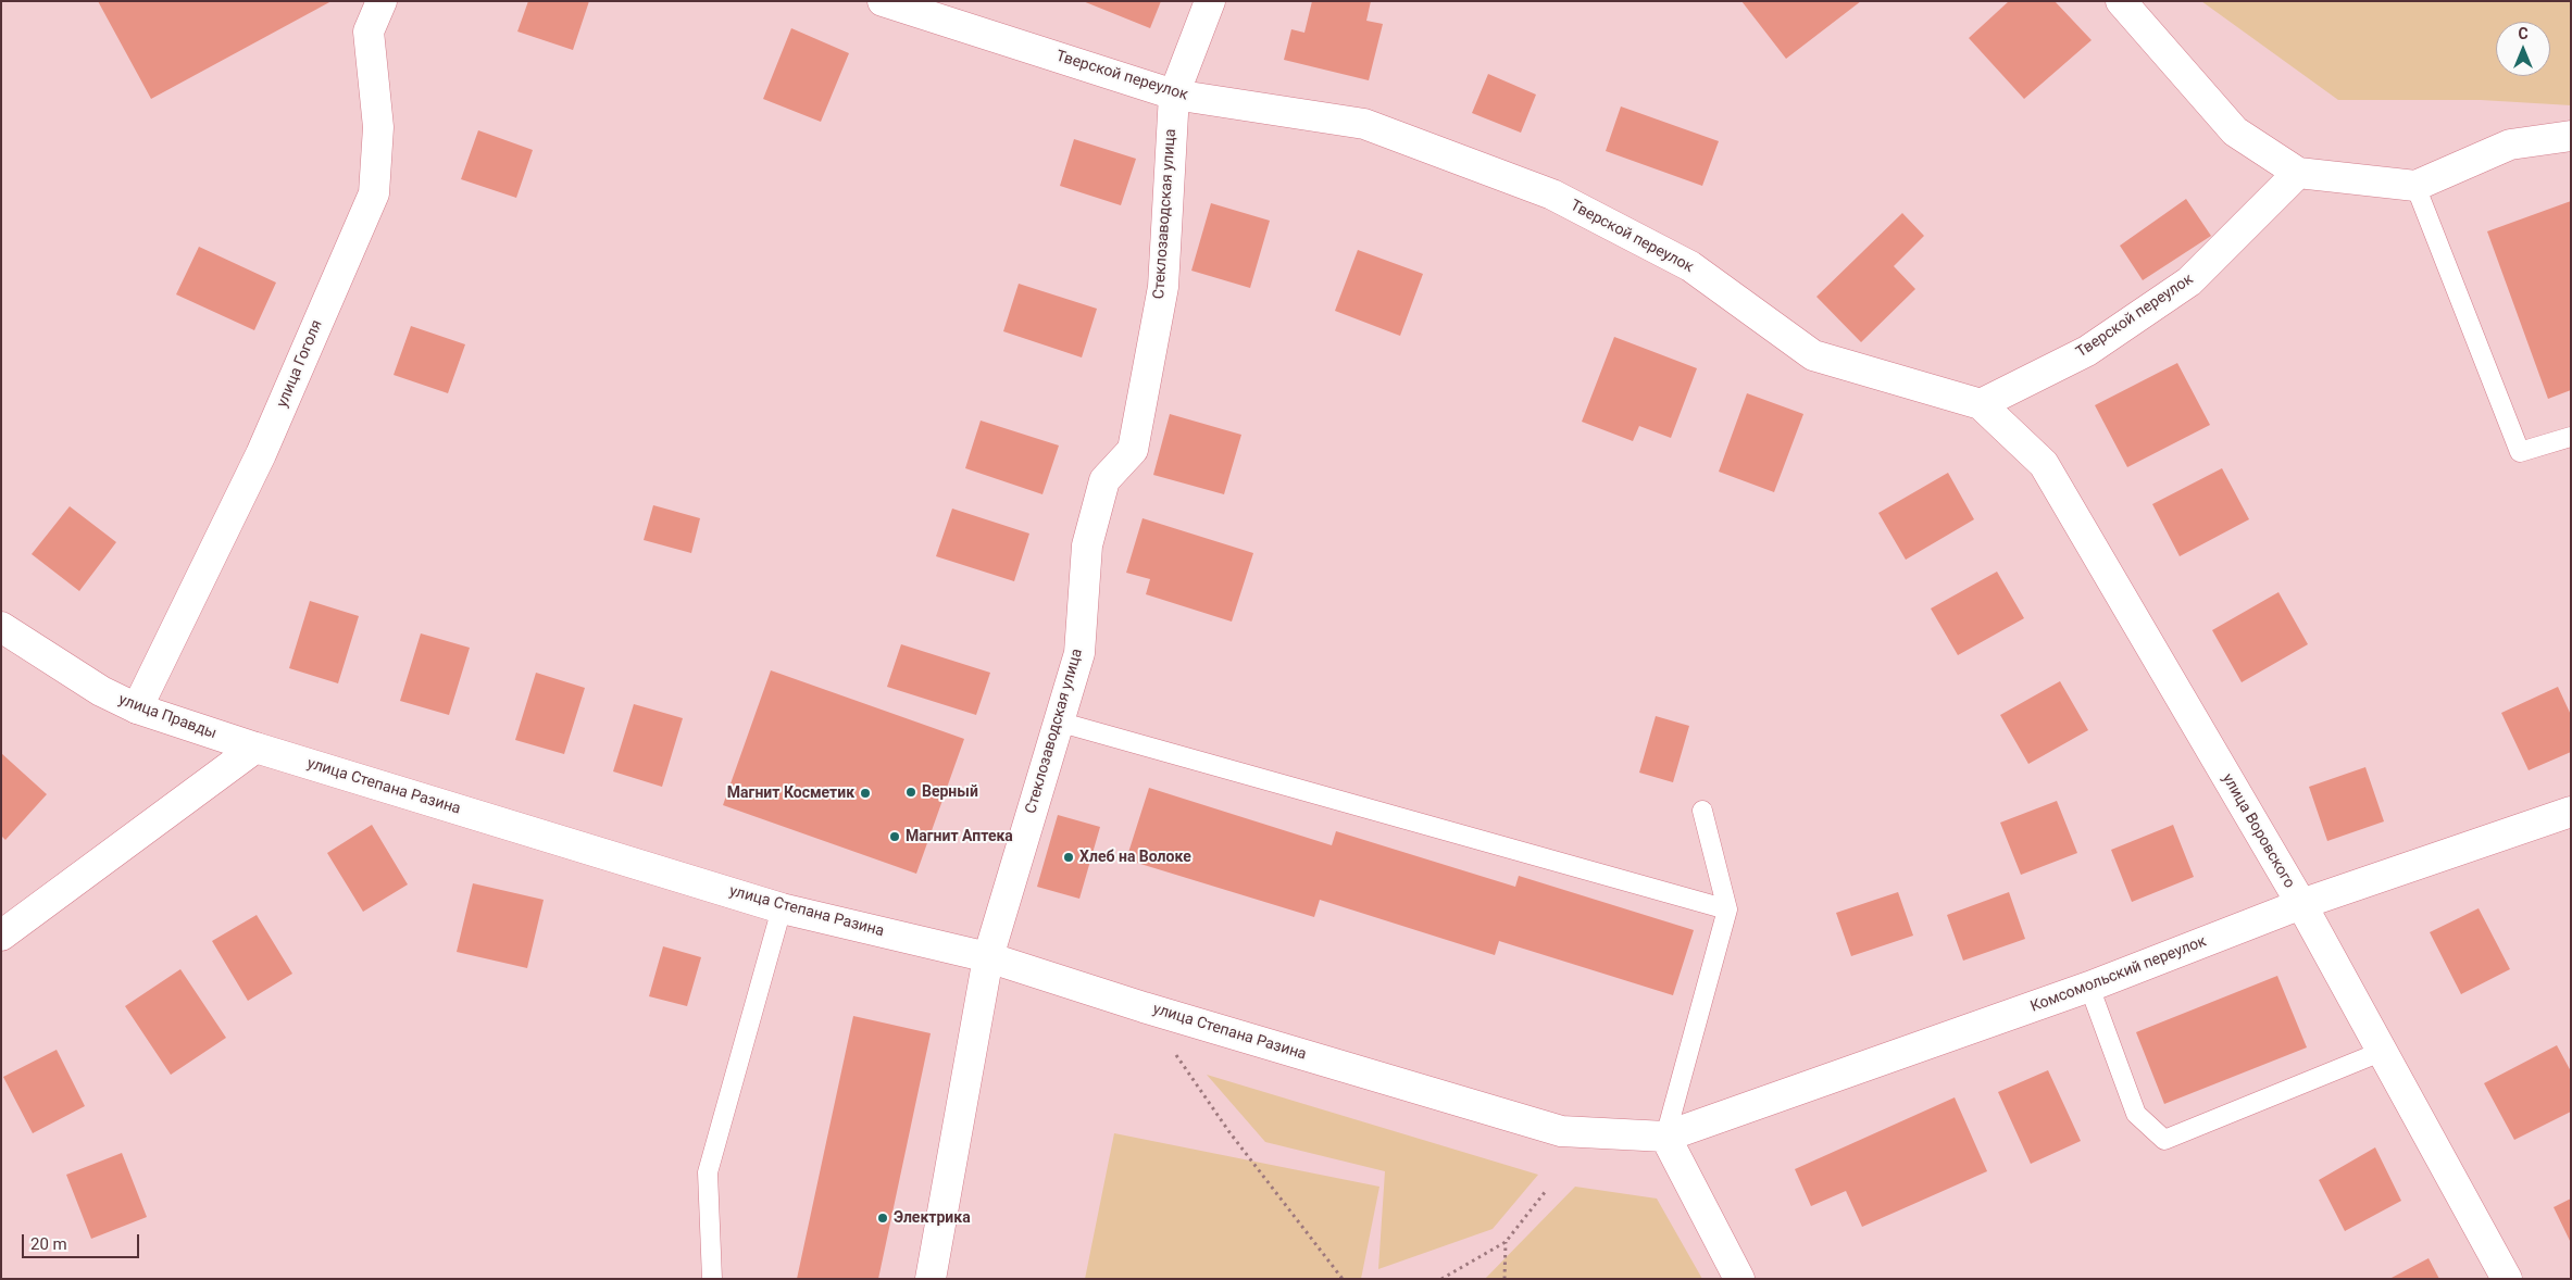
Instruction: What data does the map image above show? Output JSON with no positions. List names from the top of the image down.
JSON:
{
  "streets": {
    "street": [
      "Тверской переулок",
      "Стеклозаводская улица",
      "улица Гоголя",
      "улица Правды",
      "улица Степана Разина",
      "улица Воровского",
      "Комсомольский переулок"
    ]
  },
  "crossings": [
    ["Тверской переулок", "Стеклозаводская улица"],
    ["Тверской переулок", "улица Воровского"],
    ["Стеклозаводская улица", "улица Степана Разина"],
    ["улица Гоголя", "улица Правды"],
    ["улица Правды", "улица Степана Разина"],
    ["улица Степана Разина", "Комсомольский переулок"],
    ["улица Воровского", "Комсомольский переулок"]
  ],
  "places": [
    "Верный",
    "Магнит Косметик",
    "Магнит Аптека",
    "Хлеб на Волоке",
    "Электрика"
  ],
  "scale_bar": "20 m",
  "north": "top"
}
